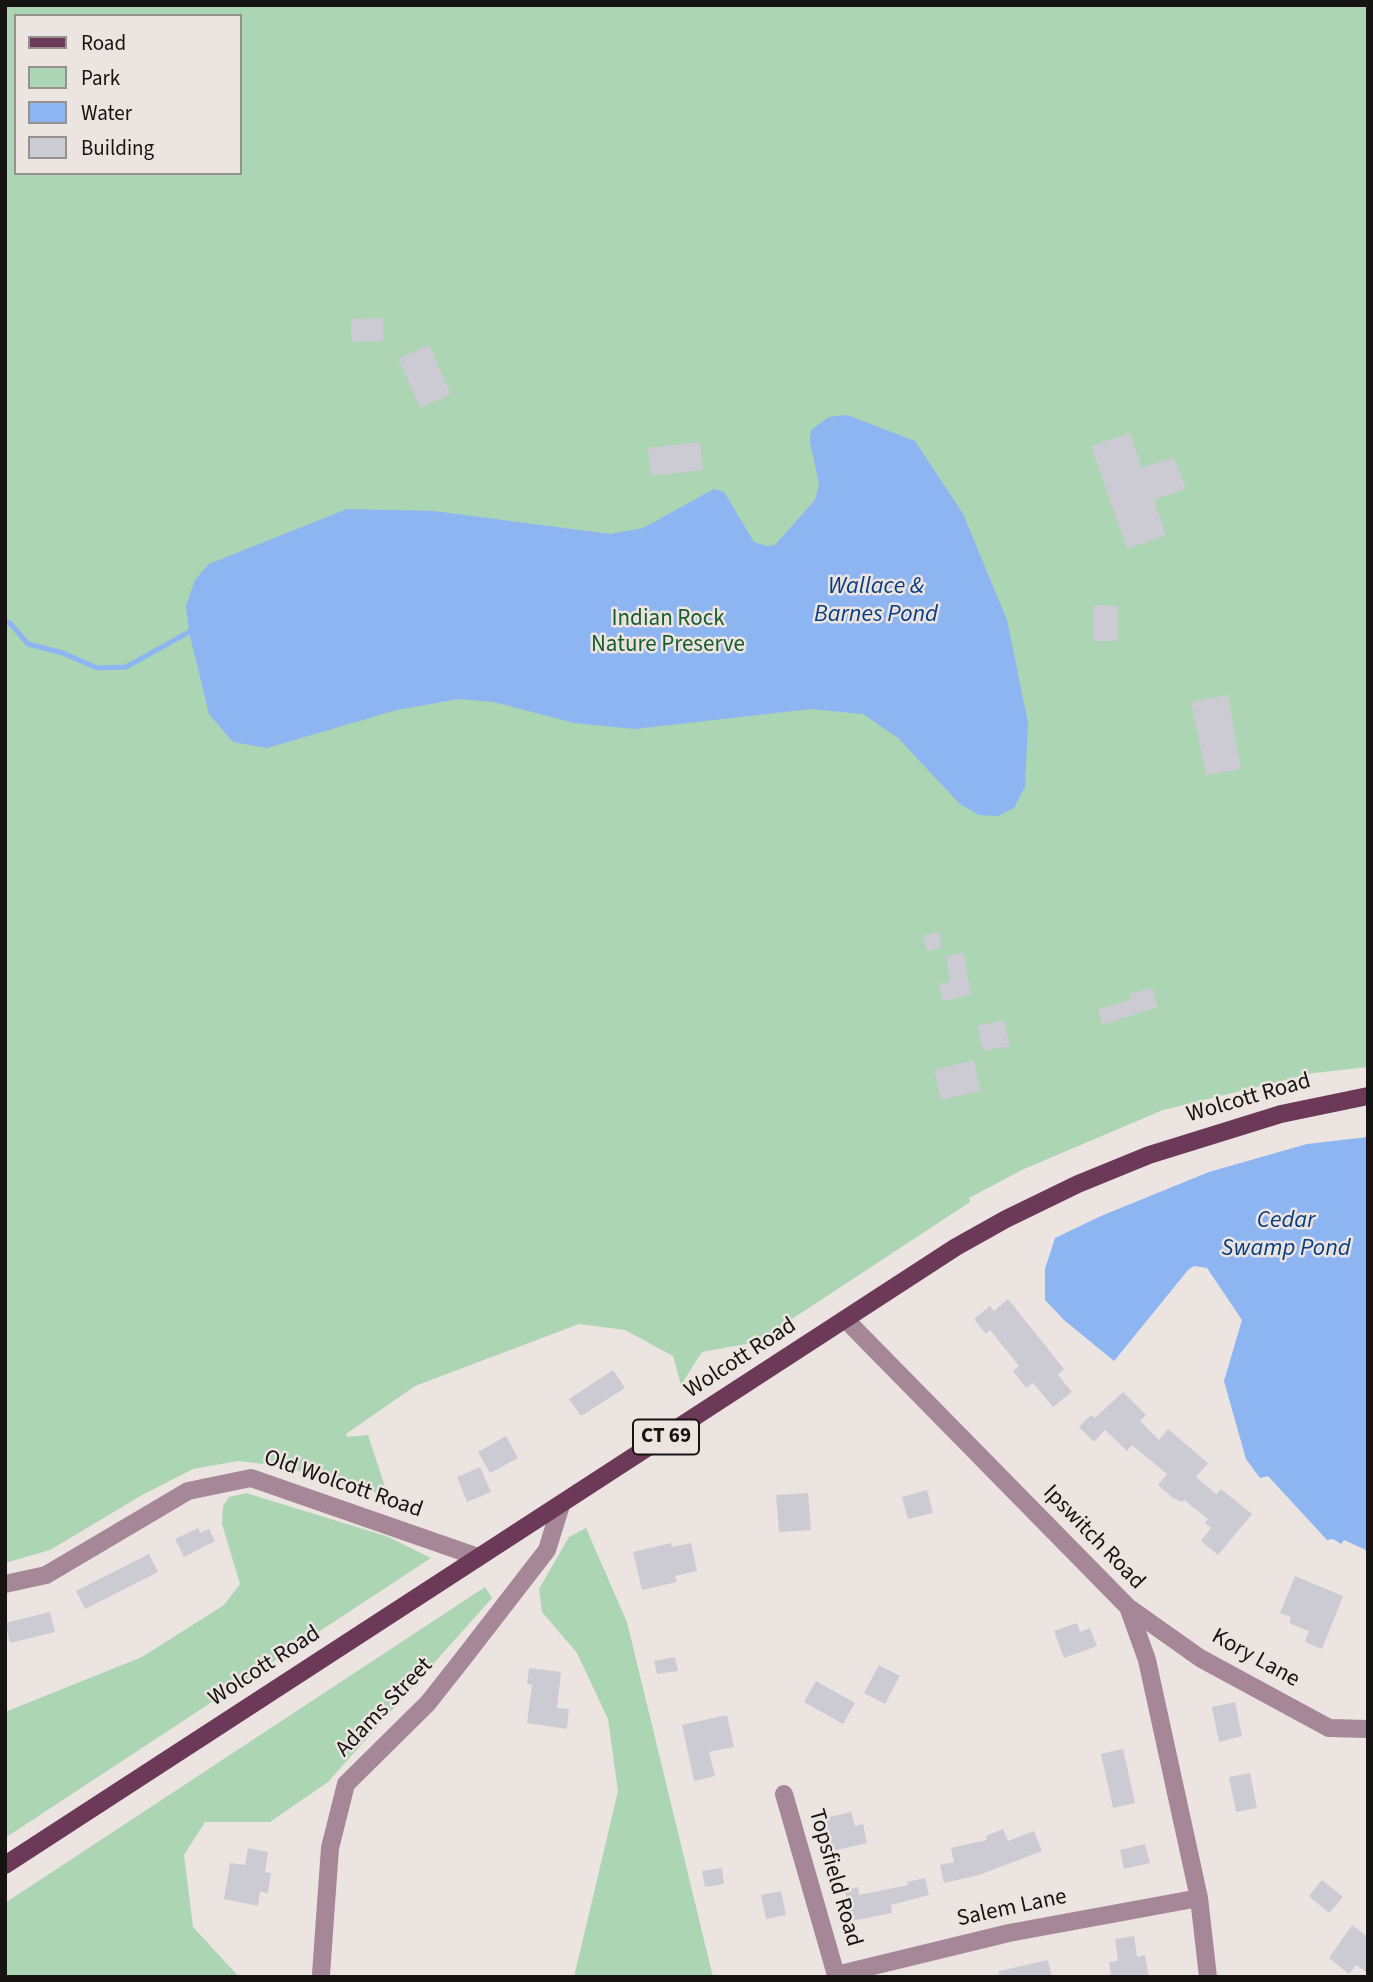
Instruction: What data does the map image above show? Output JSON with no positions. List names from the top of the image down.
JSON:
{
  "streets": {
    "main road": ["Wolcott Road", "CT 69"],
    "street": [
      "Old Wolcott Road",
      "Ipswitch Road",
      "Kory Lane",
      "Adams Street",
      "Topsfield Road",
      "Salem Lane"
    ]
  },
  "crossings": [
    ["Wolcott Road", "Old Wolcott Road"],
    ["Wolcott Road", "Ipswitch Road"],
    ["Wolcott Road", "Adams Street"],
    ["Ipswitch Road", "Kory Lane"],
    ["Ipswitch Road", "Salem Lane"],
    ["Topsfield Road", "Salem Lane"]
  ],
  "water": ["Wallace & Barnes Pond", "Cedar Swamp Pond"],
  "parks": ["Indian Rock Nature Preserve"],
  "legend": [
    "Road",
    "Park",
    "Water",
    "Building"
  ]
}
